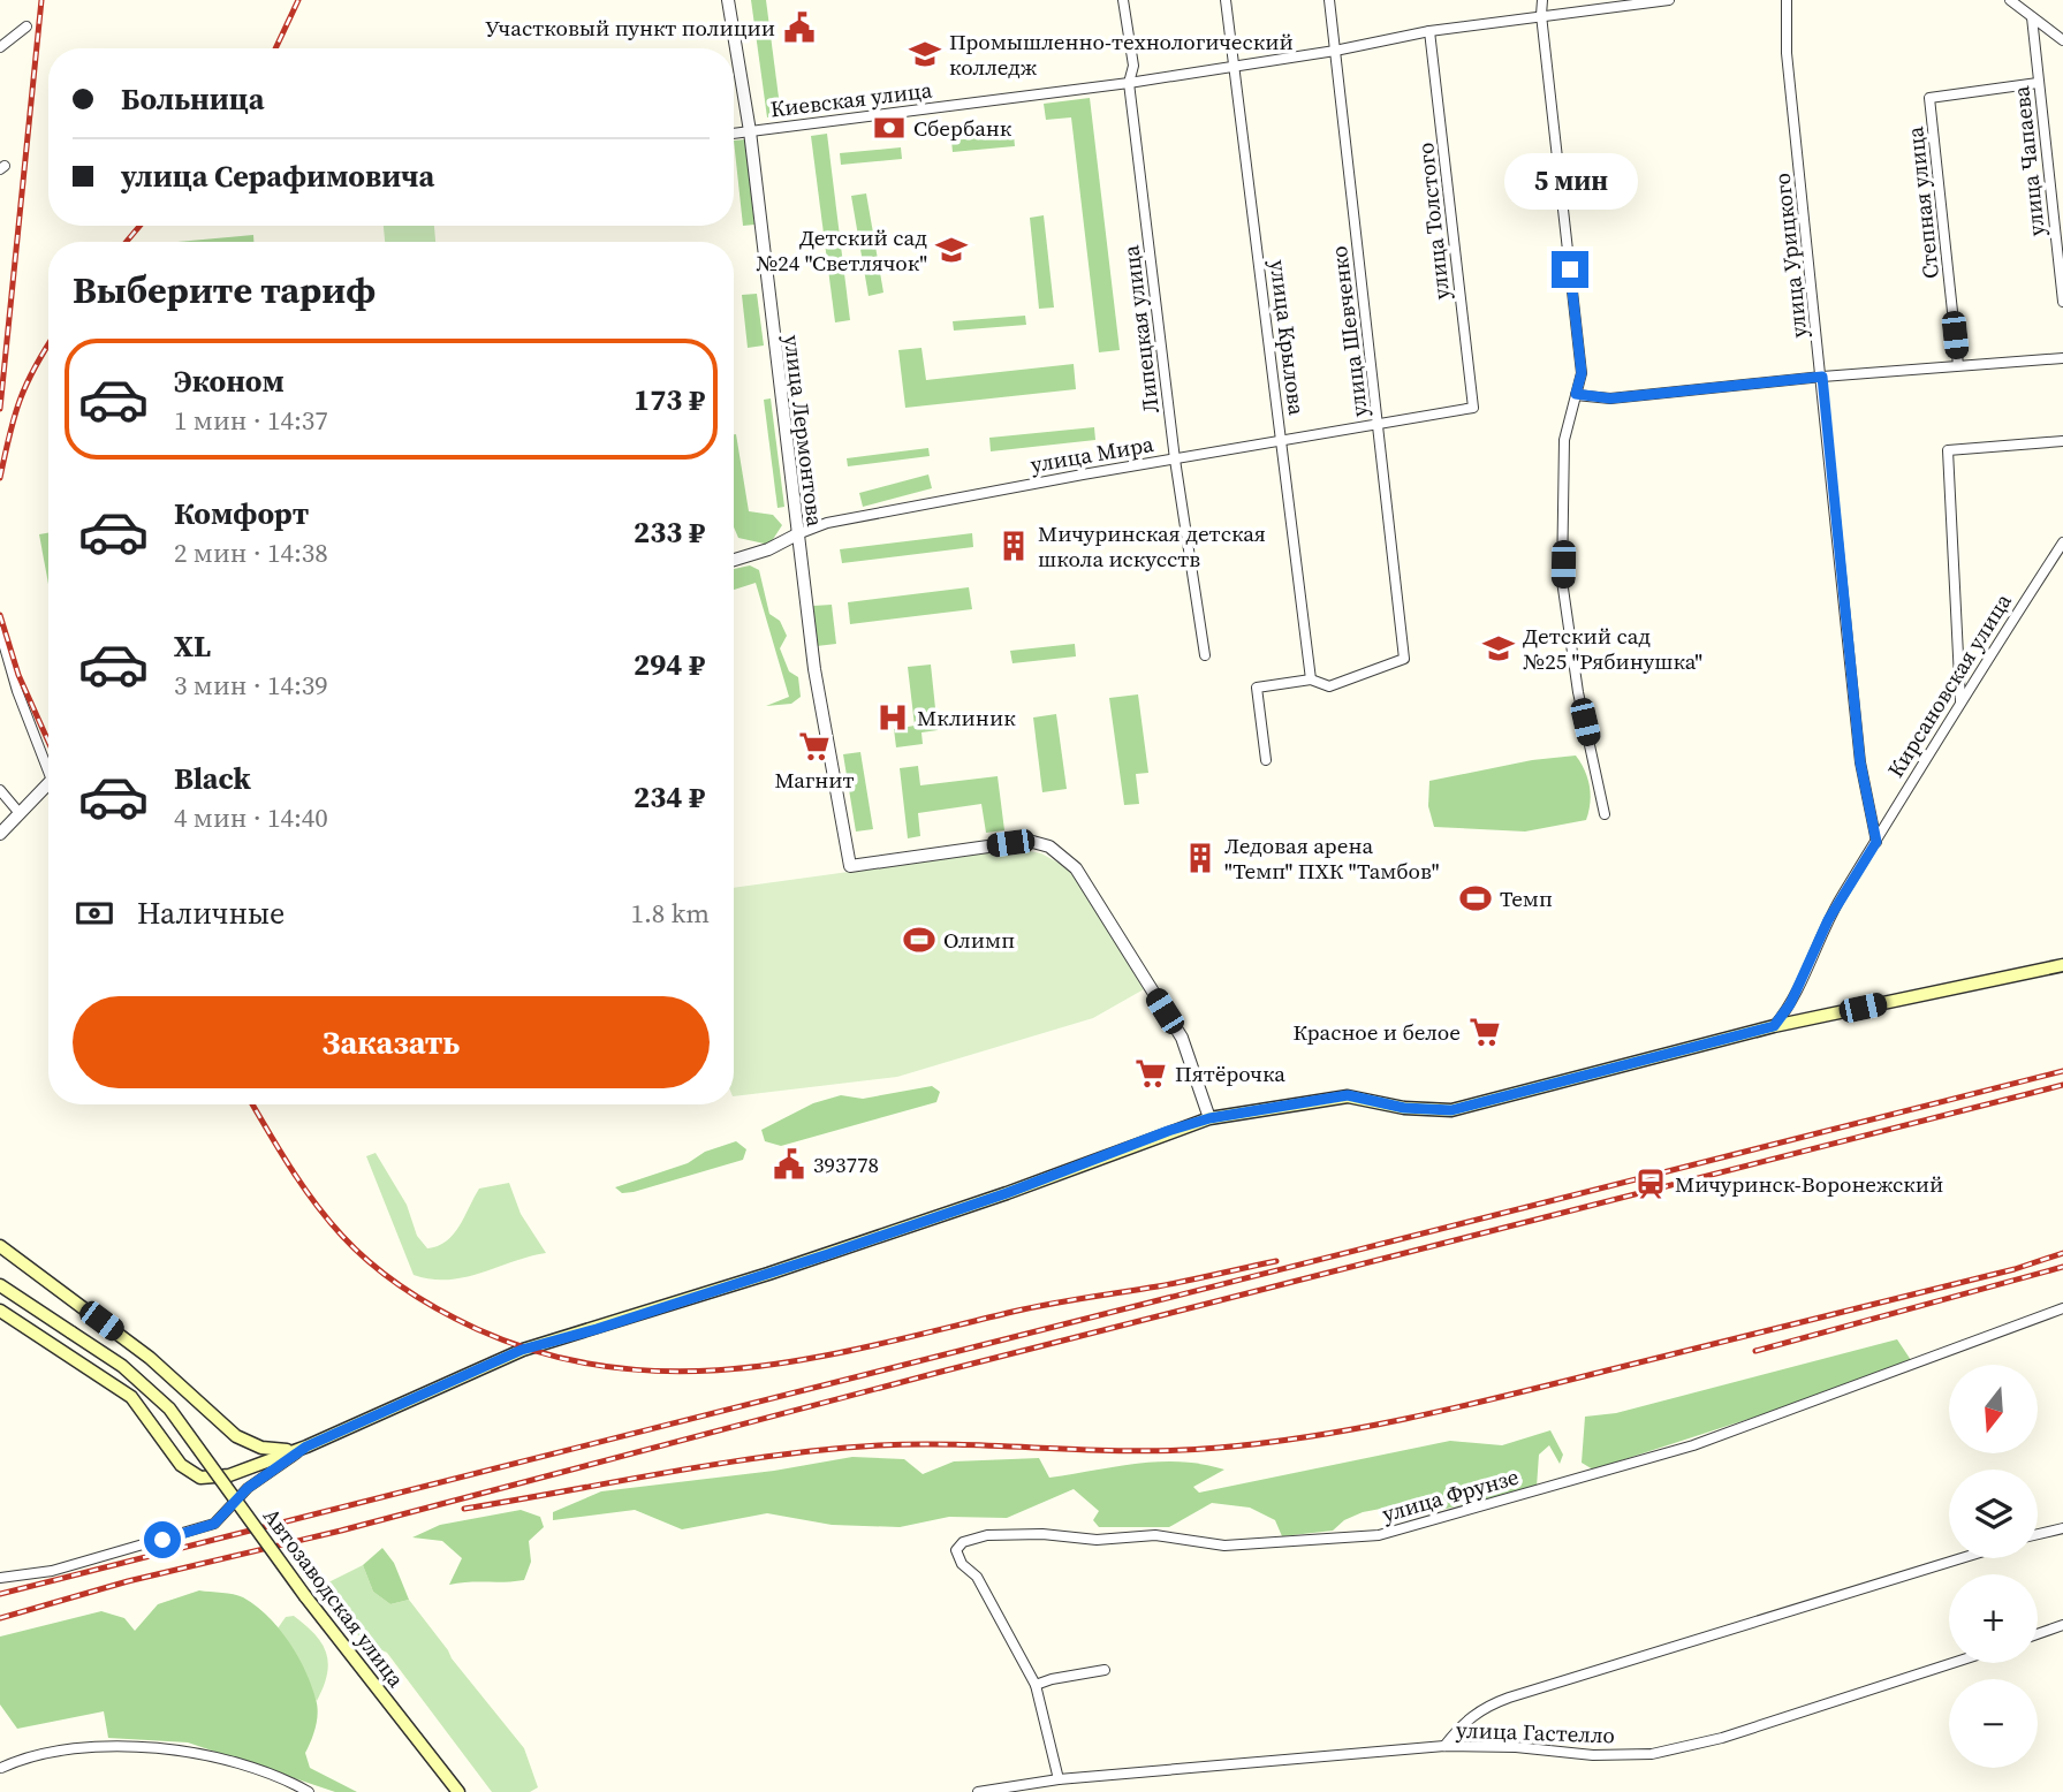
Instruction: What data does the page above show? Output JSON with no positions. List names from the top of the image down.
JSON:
{
  "streets": {
    "main road": ["Автозаводская улица"],
    "street": [
      "Киевская улица",
      "улица Чапаева",
      "Степная улица",
      "улица Толстого",
      "улица Урицкого",
      "Липецкая улица",
      "улица Шевченко",
      "улица Крылова",
      "улица Лермонтова",
      "улица Мира",
      "Кирсановская улица",
      "улица Фрунзе",
      "улица Гастелло"
    ]
  },
  "crossings": [
    ["Киевская улица", "улица Толстого"],
    ["Киевская улица", "Липецкая улица"],
    ["Киевская улица", "улица Шевченко"],
    ["Киевская улица", "улица Крылова"],
    ["Киевская улица", "улица Лермонтова"],
    ["улица Чапаева", "Степная улица"],
    ["улица Толстого", "улица Мира"],
    ["улица Урицкого", "Кирсановская улица"],
    ["Липецкая улица", "улица Мира"],
    ["улица Шевченко", "улица Крылова"],
    ["улица Шевченко", "улица Мира"],
    ["улица Крылова", "улица Мира"],
    ["улица Лермонтова", "улица Мира"]
  ],
  "places": {
    "public building": ["Участковый пункт полиции", "393778"],
    "school or university": ["Промышленно-технологический колледж", "Детский сад №24 \"Светлячок\"", "Детский сад №25 \"Рябинушка\""],
    "bank": ["Сбербанк"],
    "building": ["Мичуринская детская школа искусств", "Ледовая арена \"Темп\" ПХК \"Тамбов\""],
    "hospital": ["Мклиник"],
    "supermarket": ["Магнит", "Красное и белое", "Пятёрочка"],
    "sports": ["Темп", "Олимп"],
    "station": ["Мичуринск-Воронежский"]
  },
  "north": "bottom",
  "page": {
    "banner": ["Больница", "улица Серафимовича"],
    "bubble": "5 мин",
    "heading": "Выберите тариф",
    "list": [
      {
        "name": "Эконом",
        "note": "1 мин · 14:37",
        "value": "173 ₽"
      },
      {
        "name": "Комфорт",
        "note": "2 мин · 14:38",
        "value": "233 ₽"
      },
      {
        "name": "XL",
        "note": "3 мин · 14:39",
        "value": "294 ₽"
      },
      {
        "name": "Black",
        "note": "4 мин · 14:40",
        "value": "234 ₽"
      }
    ],
    "pay": ["Наличные", "1.8 km"],
    "buttons": "Заказать",
    "map_buttons": ["+", "−"]
  }
}
